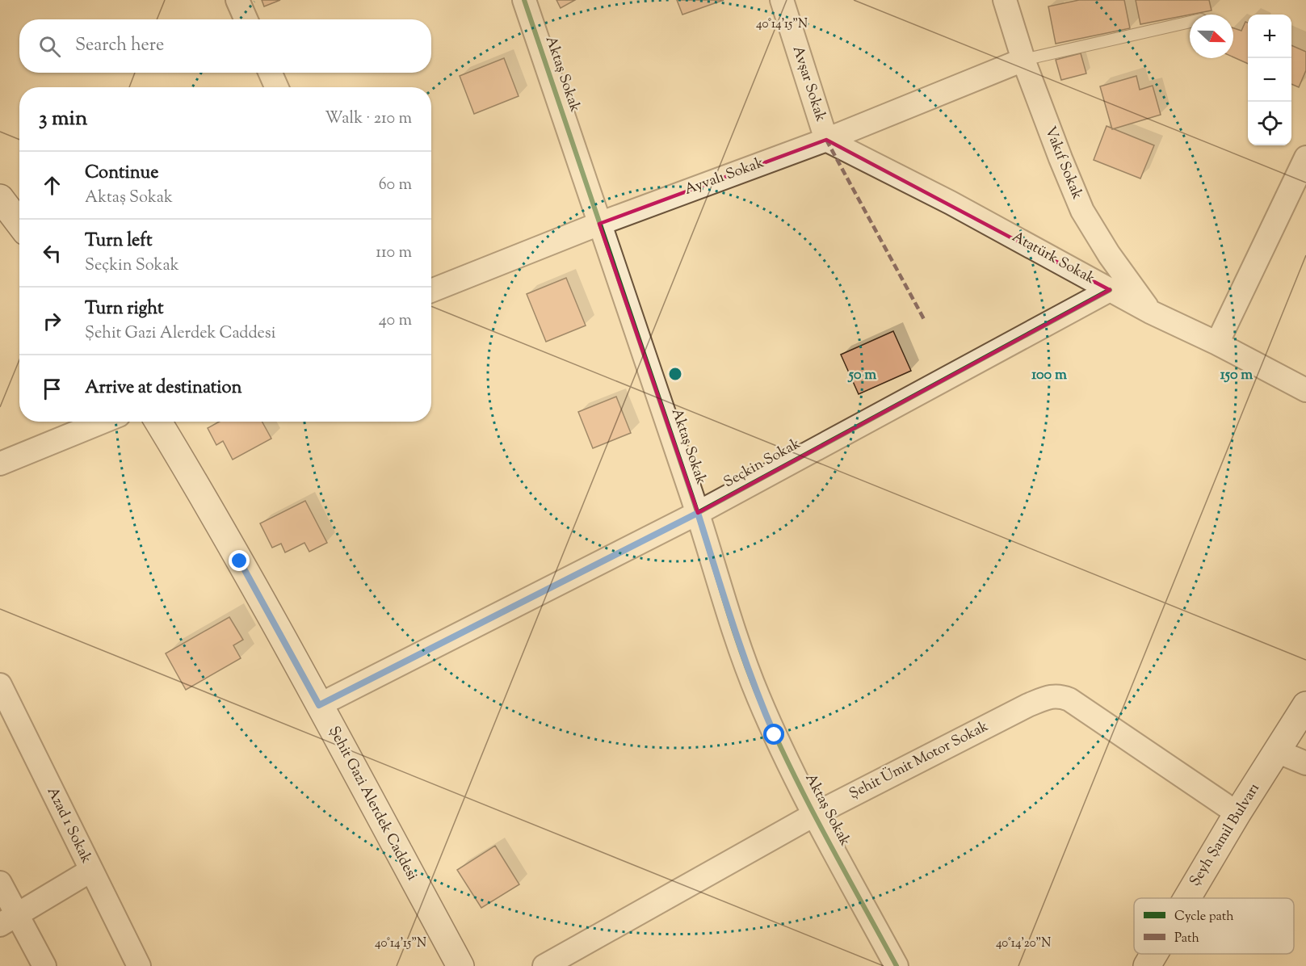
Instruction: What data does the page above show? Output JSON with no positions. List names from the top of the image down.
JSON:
{
  "streets": {
    "street": [
      "Aktaş Sokak",
      "Avşar Sokak",
      "Vakıf Sokak",
      "Ayvalı Sokak",
      "Atatürk Sokak",
      "Seçkin Sokak",
      "Şehit Ümit Motor Sokak",
      "Şehit Gazi Alerdek Caddesi",
      "Azad 1 Sokak",
      "Şeyh Şamil Bulvarı"
    ]
  },
  "crossings": [
    ["Aktaş Sokak", "Ayvalı Sokak"],
    ["Aktaş Sokak", "Seçkin Sokak"],
    ["Aktaş Sokak", "Şehit Ümit Motor Sokak"],
    ["Avşar Sokak", "Ayvalı Sokak"],
    ["Avşar Sokak", "Atatürk Sokak"],
    ["Vakıf Sokak", "Ayvalı Sokak"],
    ["Vakıf Sokak", "Atatürk Sokak"],
    ["Ayvalı Sokak", "Atatürk Sokak"],
    ["Atatürk Sokak", "Seçkin Sokak"],
    ["Seçkin Sokak", "Şehit Gazi Alerdek Caddesi"],
    ["Şehit Ümit Motor Sokak", "Şeyh Şamil Bulvarı"]
  ],
  "legend": ["Cycle path", "Path"],
  "north": "right",
  "page": {
    "map_buttons": ["+", "−"],
    "search": "Search here",
    "heading": ["3 min", "Walk · 210 m"],
    "list": [
      ["Continue", "Aktaş Sokak", "60 m"],
      ["Turn left", "Seçkin Sokak", "110 m"],
      ["Turn right", "Şehit Gazi Alerdek Caddesi", "40 m"],
      "Arrive at destination"
    ]
  },
  "coordinates": ["40°14'15\"N", "40°14'20\"N"],
  "rings": ["50 m", "100 m", "150 m"]
}
